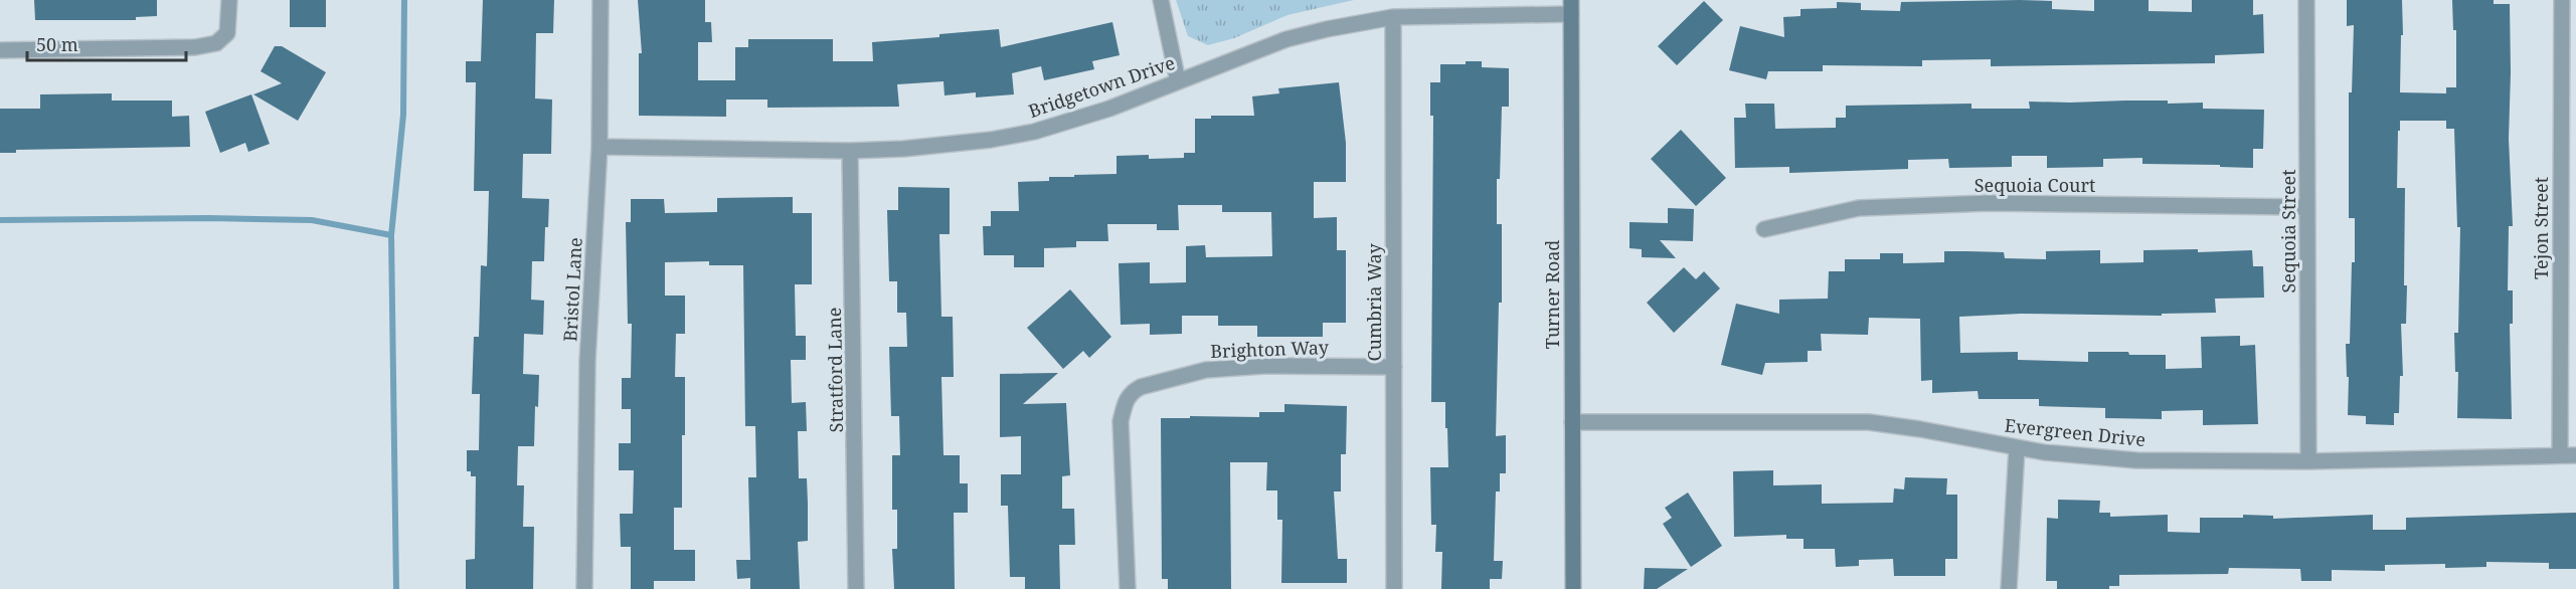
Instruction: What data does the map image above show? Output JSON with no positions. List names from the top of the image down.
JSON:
{
  "streets": {
    "main road": ["Turner Road"],
    "street": [
      "Bridgetown Drive",
      "Sequoia Court",
      "Tejon Street",
      "Sequoia Street",
      "Bristol Lane",
      "Cumbria Way",
      "Brighton Way",
      "Stratford Lane",
      "Evergreen Drive"
    ]
  },
  "crossings": [
    ["Bridgetown Drive", "Bristol Lane"],
    ["Bridgetown Drive", "Turner Road"],
    ["Bridgetown Drive", "Cumbria Way"],
    ["Bridgetown Drive", "Stratford Lane"],
    ["Sequoia Court", "Sequoia Street"],
    ["Tejon Street", "Evergreen Drive"],
    ["Sequoia Street", "Evergreen Drive"],
    ["Turner Road", "Evergreen Drive"],
    ["Cumbria Way", "Brighton Way"]
  ],
  "scale_bar": "50 m"
}
